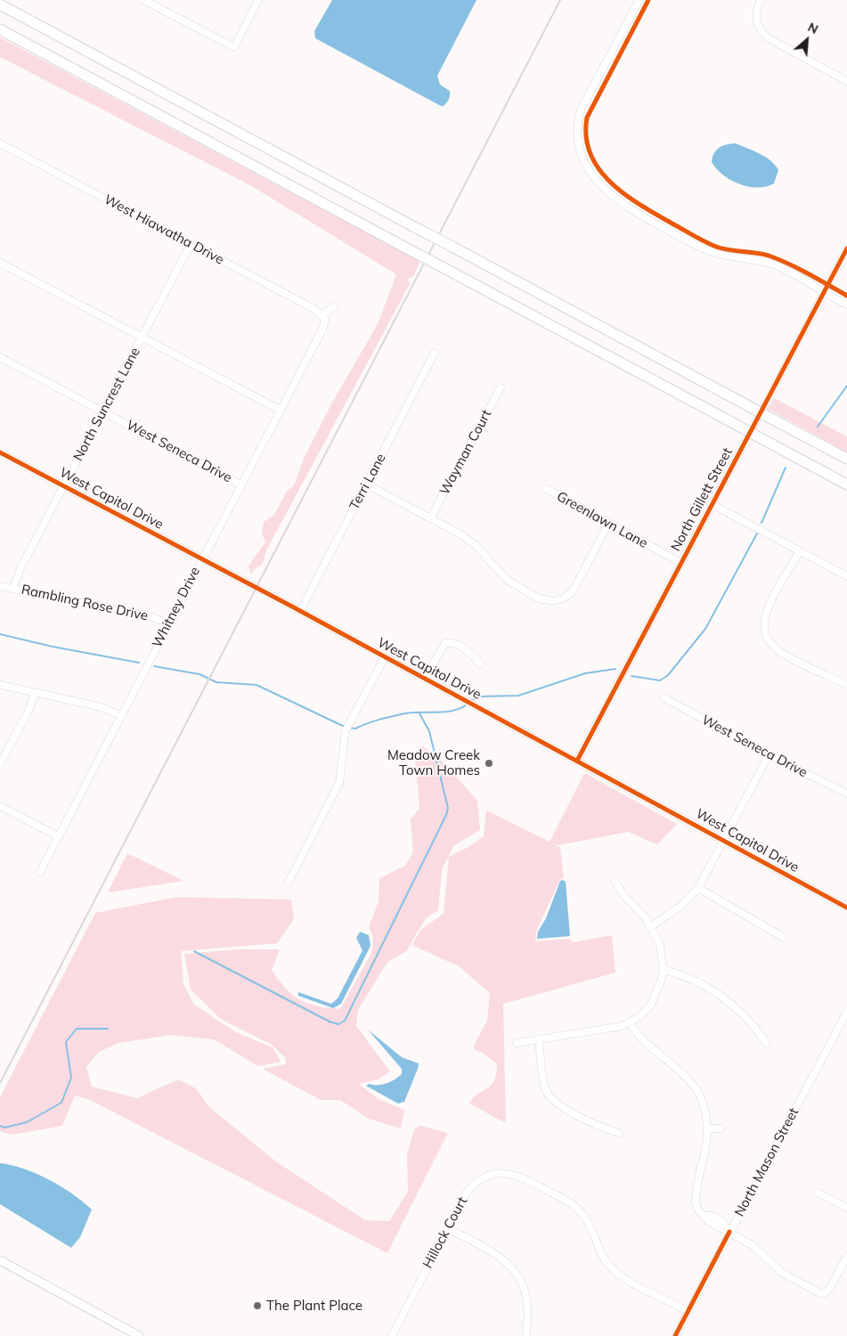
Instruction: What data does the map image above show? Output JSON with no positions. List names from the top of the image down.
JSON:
{
  "streets": {
    "street": [
      "West Hiawatha Drive",
      "North Suncrest Lane",
      "West Seneca Drive",
      "Wayman Court",
      "Terri Lane",
      "West Capitol Drive",
      "North Gillett Street",
      "Greenlawn Lane",
      "Rambling Rose Drive",
      "Whitney Drive",
      "North Mason Street",
      "Hillock Court"
    ]
  },
  "crossings": [
    ["West Hiawatha Drive", "North Suncrest Lane"],
    ["West Hiawatha Drive", "Whitney Drive"],
    ["North Suncrest Lane", "West Seneca Drive"],
    ["North Suncrest Lane", "West Capitol Drive"],
    ["North Suncrest Lane", "Rambling Rose Drive"],
    ["West Seneca Drive", "Whitney Drive"],
    ["Terri Lane", "West Capitol Drive"],
    ["West Capitol Drive", "North Gillett Street"],
    ["West Capitol Drive", "Whitney Drive"],
    ["North Gillett Street", "Greenlawn Lane"],
    ["Rambling Rose Drive", "Whitney Drive"],
    ["North Mason Street", "Hillock Court"]
  ],
  "places": ["Meadow Creek Town Homes", "The Plant Place"],
  "north": "top right"
}
